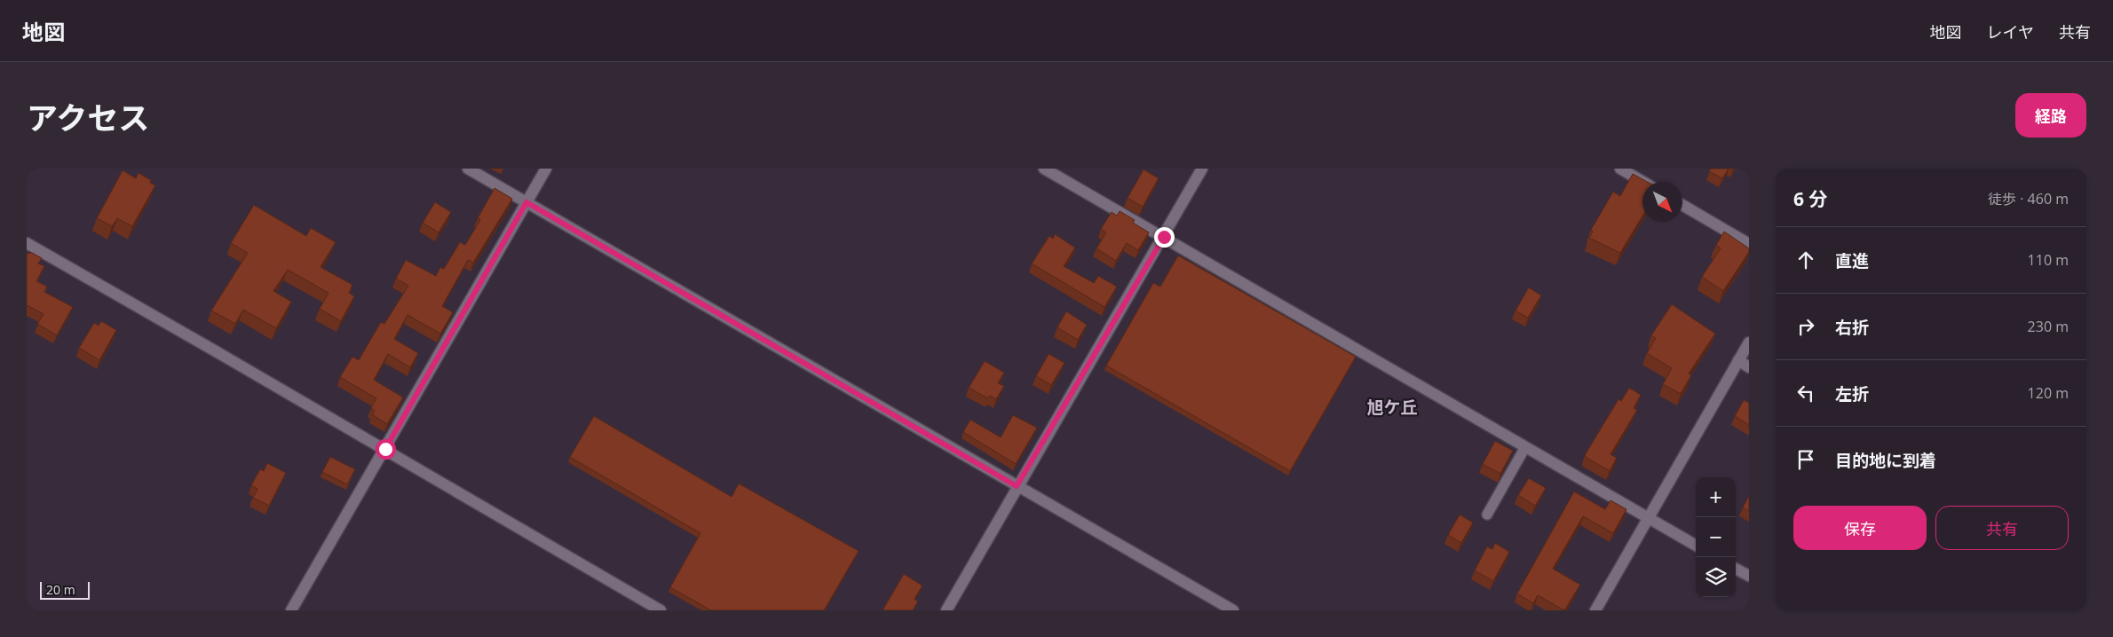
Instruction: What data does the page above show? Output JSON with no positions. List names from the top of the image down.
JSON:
{
  "districts": ["旭ケ丘"],
  "scale_bar": "20 m",
  "north": "bottom right",
  "page": {
    "header": "地図",
    "nav": ["地図", "レイヤ", "共有"],
    "title": "アクセス",
    "buttons": [
      "経路",
      ["保存", "共有"]
    ],
    "heading": ["6 分", "徒歩 · 460 m"],
    "list": [
      ["直進", "110 m"],
      ["右折", "230 m"],
      ["左折", "120 m"],
      "目的地に到着"
    ],
    "map_buttons": ["+", "−"],
    "scale": "20 m"
  }
}
